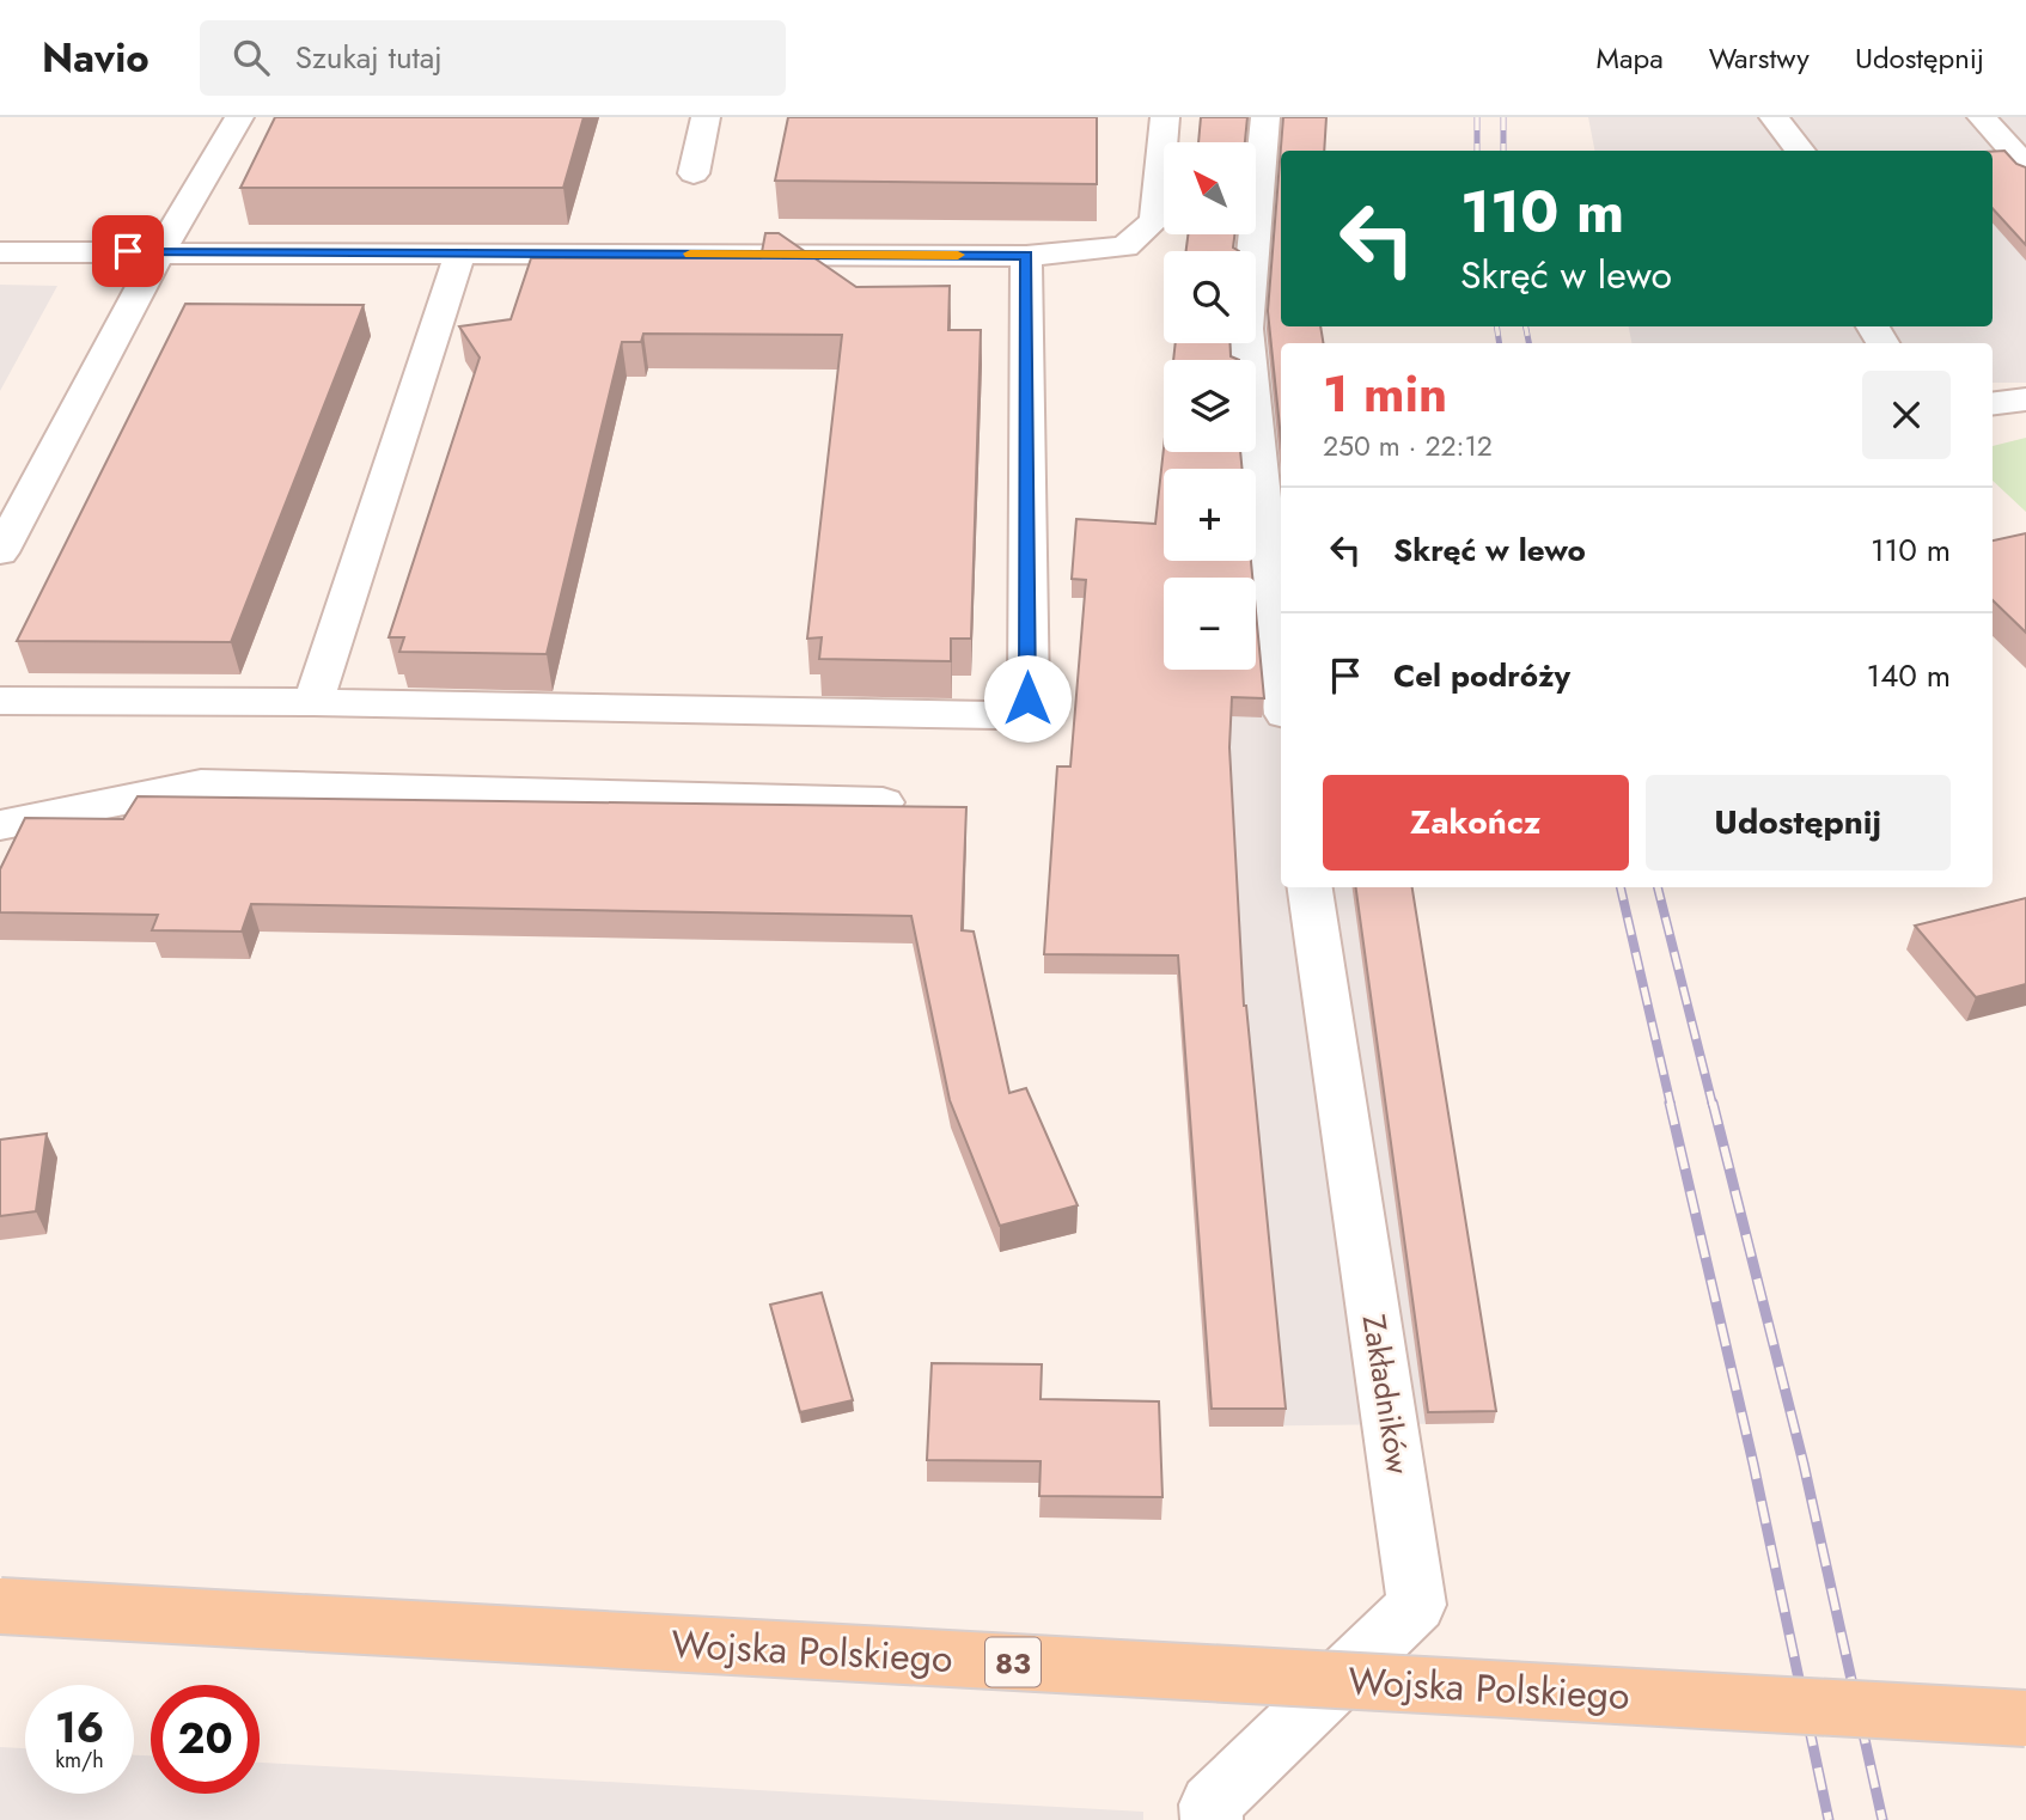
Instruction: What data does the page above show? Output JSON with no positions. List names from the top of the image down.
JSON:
{
  "streets": {
    "main road": ["Wojska Polskiego", "83"],
    "street": ["Zakładników"]
  },
  "north": "top left",
  "page": {
    "header": "Navio",
    "search": "Szukaj tutaj",
    "nav": ["Mapa", "Warstwy", "Udostępnij"],
    "map_buttons": ["+", "−"],
    "turn": ["110 m", "Skręć w lewo"],
    "heading": ["1 min", "250 m · 22:12"],
    "list": [
      {
        "name": "Skręć w lewo",
        "value": "110 m"
      },
      {
        "name": "Cel podróży",
        "value": "140 m"
      }
    ],
    "buttons": ["Zakończ", "Udostępnij"],
    "speed": "16 km/h",
    "limit": "20"
  }
}
